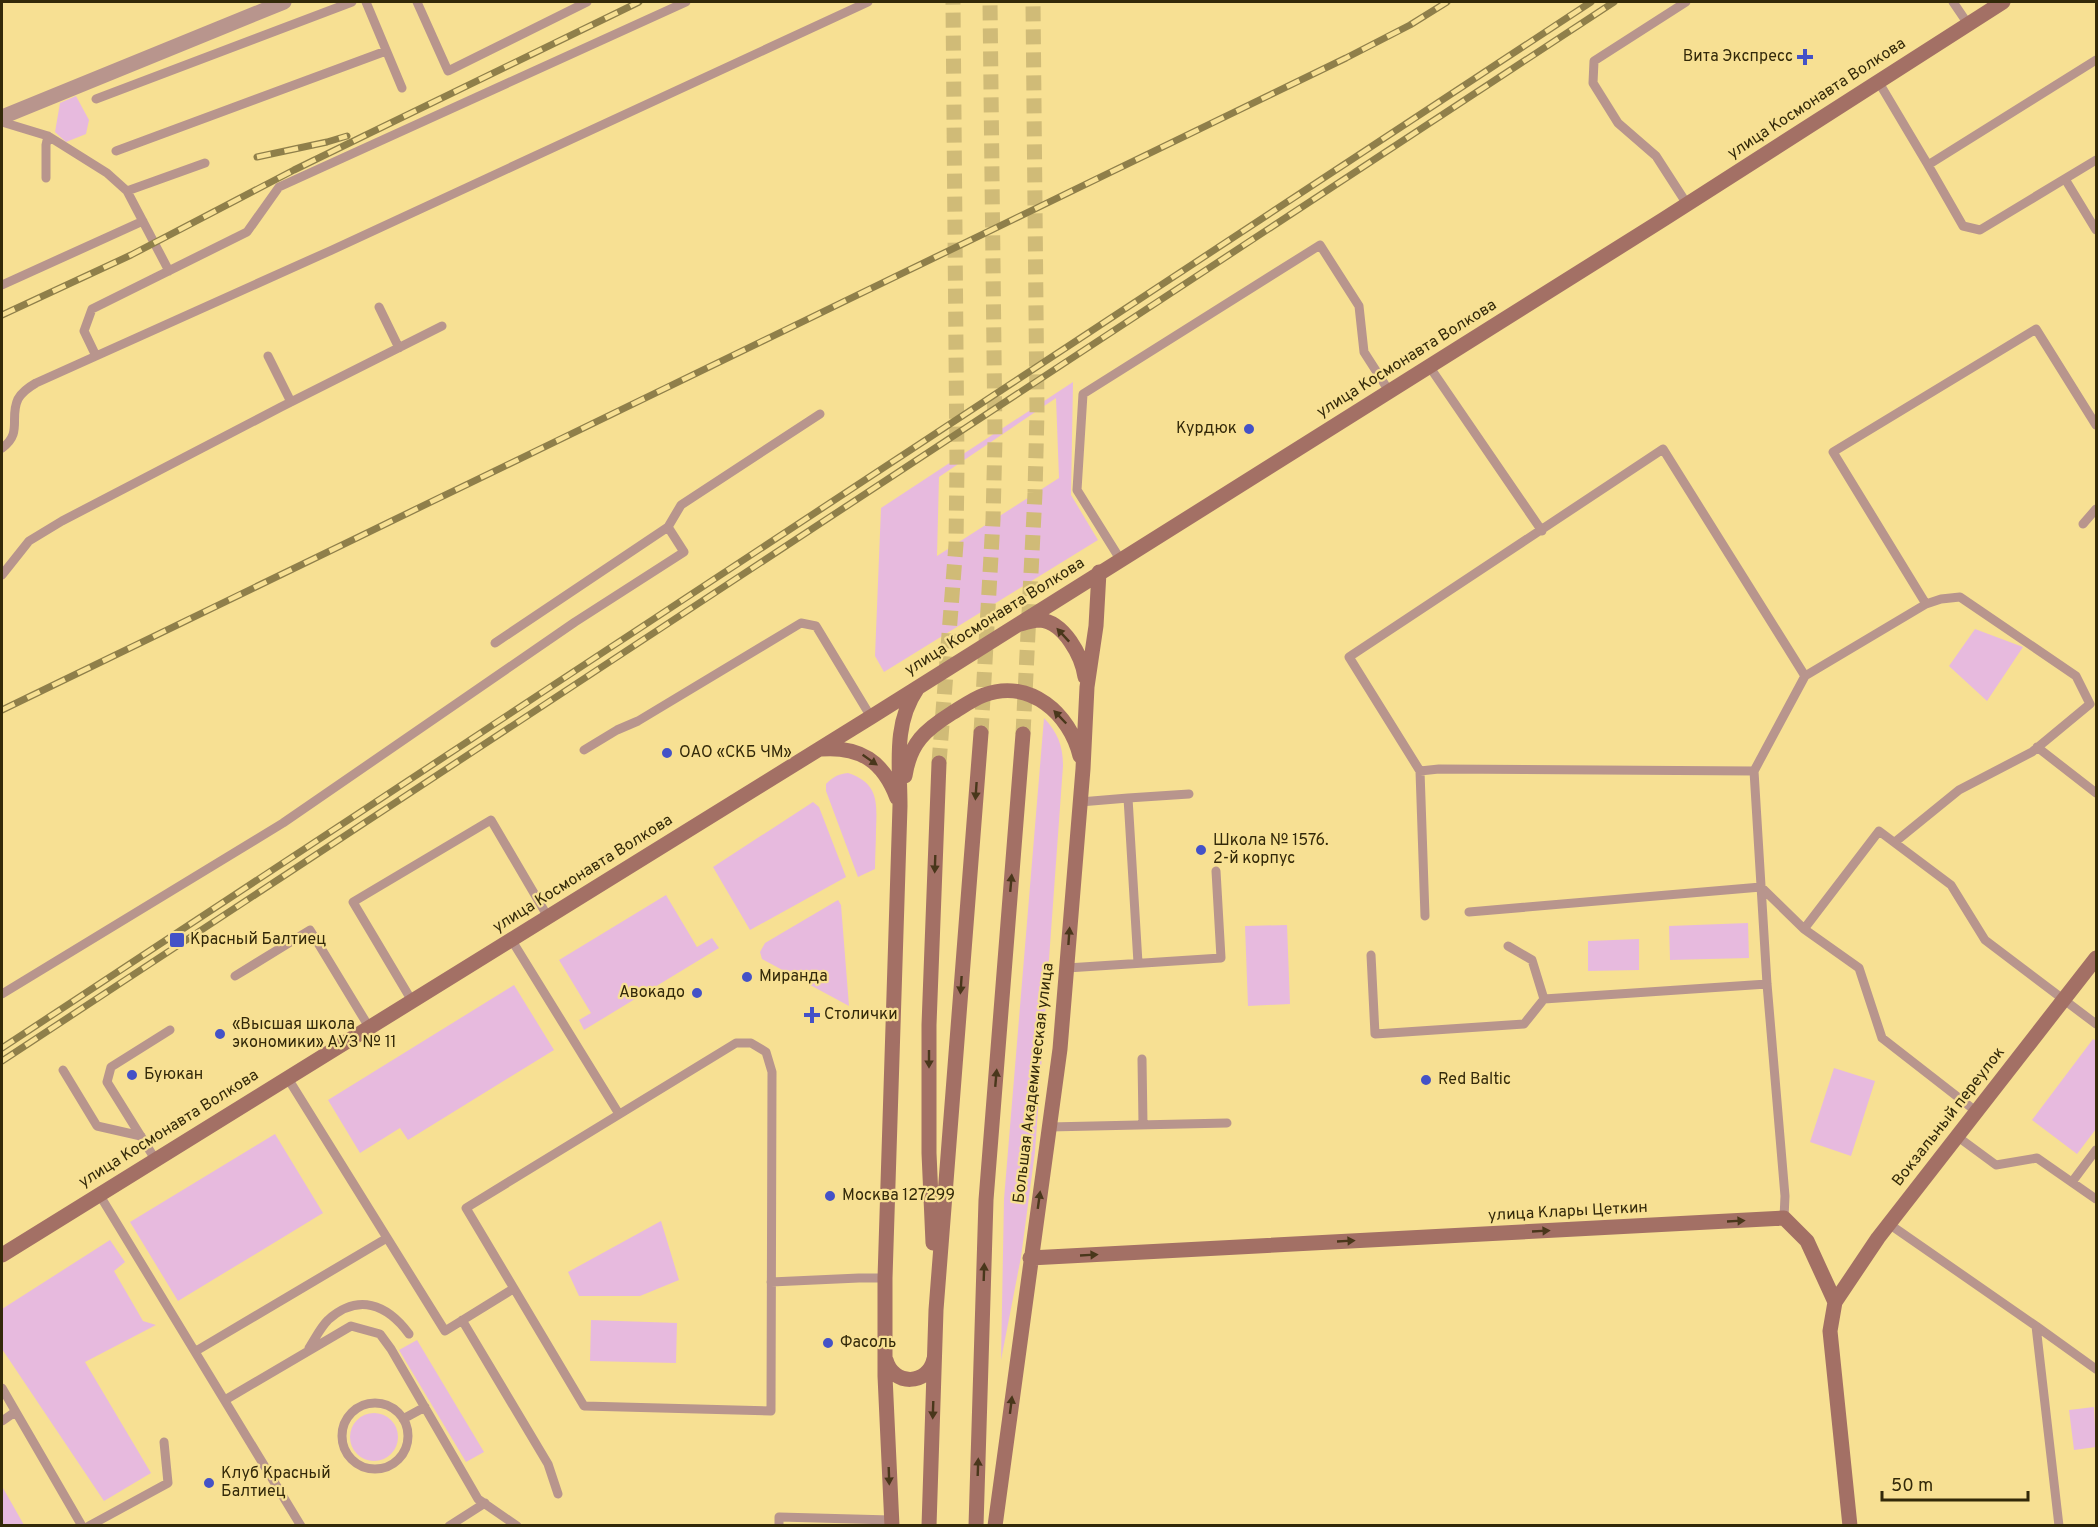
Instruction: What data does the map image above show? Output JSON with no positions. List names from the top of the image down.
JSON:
{
  "streets": {
    "main road": [
      "улица Космонавта Волкова",
      "Большая Академическая улица",
      "Вокзальный переулок",
      "улица Клары Цеткин"
    ]
  },
  "crossings": [
    ["улица Космонавта Волкова", "Большая Академическая улица"],
    ["Большая Академическая улица", "улица Клары Цеткин"]
  ],
  "one_way": ["улица Клары Цеткин"],
  "places": {
    "health": ["Вита Экспресс", "Столички"],
    "other": [
      "Курдюк",
      "ОАО «СКБ ЧМ»",
      "Школа № 1576. 2-й корпус",
      "Миранда",
      "Авокадо",
      "«Высшая школа экономики» АУЗ № 11",
      "Буюкан",
      "Red Baltic",
      "Москва 127299",
      "Фасоль",
      "Клуб Красный Балтиец"
    ],
    "transit": ["Красный Балтиец"]
  },
  "scale_bar": "50 m"
}
